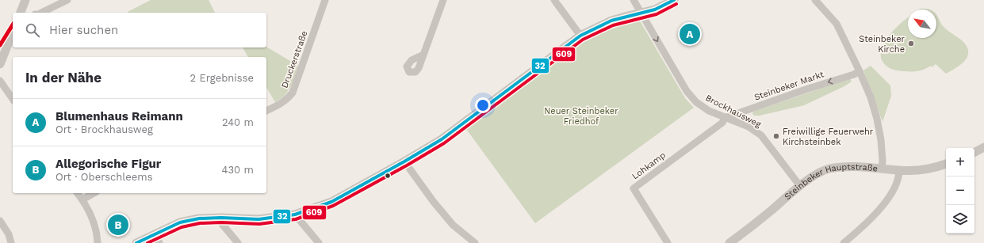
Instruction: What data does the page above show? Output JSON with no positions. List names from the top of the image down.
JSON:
{
  "streets": {
    "street": [
      "Druckerstraße",
      "Steinbeker Markt",
      "Brockhausweg",
      "Lohkamp",
      "Steinbeker Hauptstraße"
    ]
  },
  "crossings": [
    ["Steinbeker Markt", "Brockhausweg"],
    ["Steinbeker Markt", "Lohkamp"],
    ["Brockhausweg", "Lohkamp"],
    ["Brockhausweg", "Steinbeker Hauptstraße"]
  ],
  "one_way": ["Steinbeker Markt", "Brockhausweg"],
  "parks": ["Neuer Steinbeker Friedhof"],
  "places": ["Steinbeker Kirche", "Freiwillige Feuerwehr Kirchsteinbek"],
  "lines": ["transit line 32", "transit line 609"],
  "north": "top left",
  "page": {
    "search": "Hier suchen",
    "pins": ["A", "B"],
    "heading": ["In der Nähe", "2 Ergebnisse"],
    "list": [
      {
        "mark": "A",
        "name": "Blumenhaus Reimann",
        "note": "Ort · Brockhausweg",
        "value": "240 m"
      },
      {
        "mark": "B",
        "name": "Allegorische Figur",
        "note": "Ort · Oberschleems",
        "value": "430 m"
      }
    ],
    "map_buttons": ["+", "−"]
  }
}
